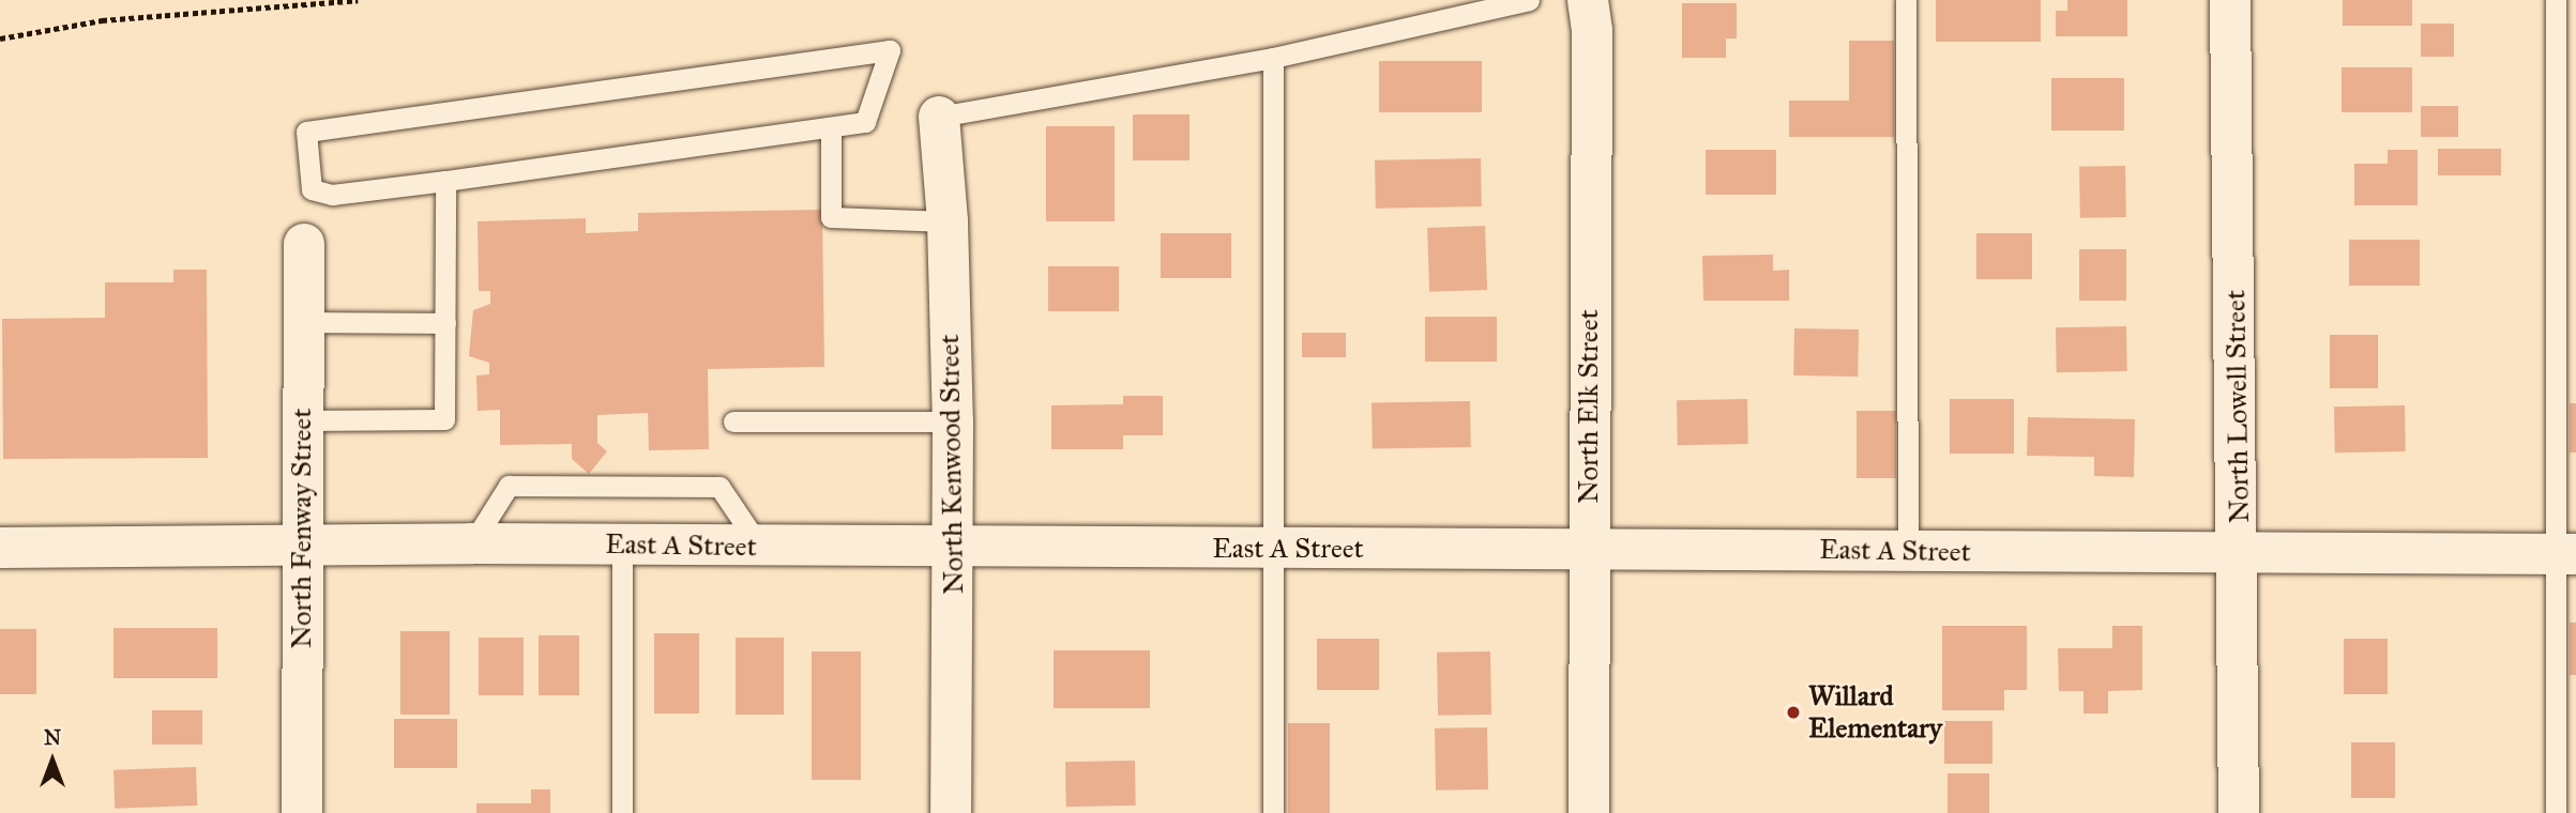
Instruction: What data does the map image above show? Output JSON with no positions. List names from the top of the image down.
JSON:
{
  "streets": {
    "street": [
      "North Elk Street",
      "North Lowell Street",
      "North Kenwood Street",
      "North Fenway Street",
      "East A Street"
    ]
  },
  "crossings": [
    ["North Elk Street", "East A Street"],
    ["North Lowell Street", "East A Street"],
    ["North Kenwood Street", "East A Street"],
    ["North Fenway Street", "East A Street"]
  ],
  "places": ["Willard Elementary"],
  "north": "top"
}
